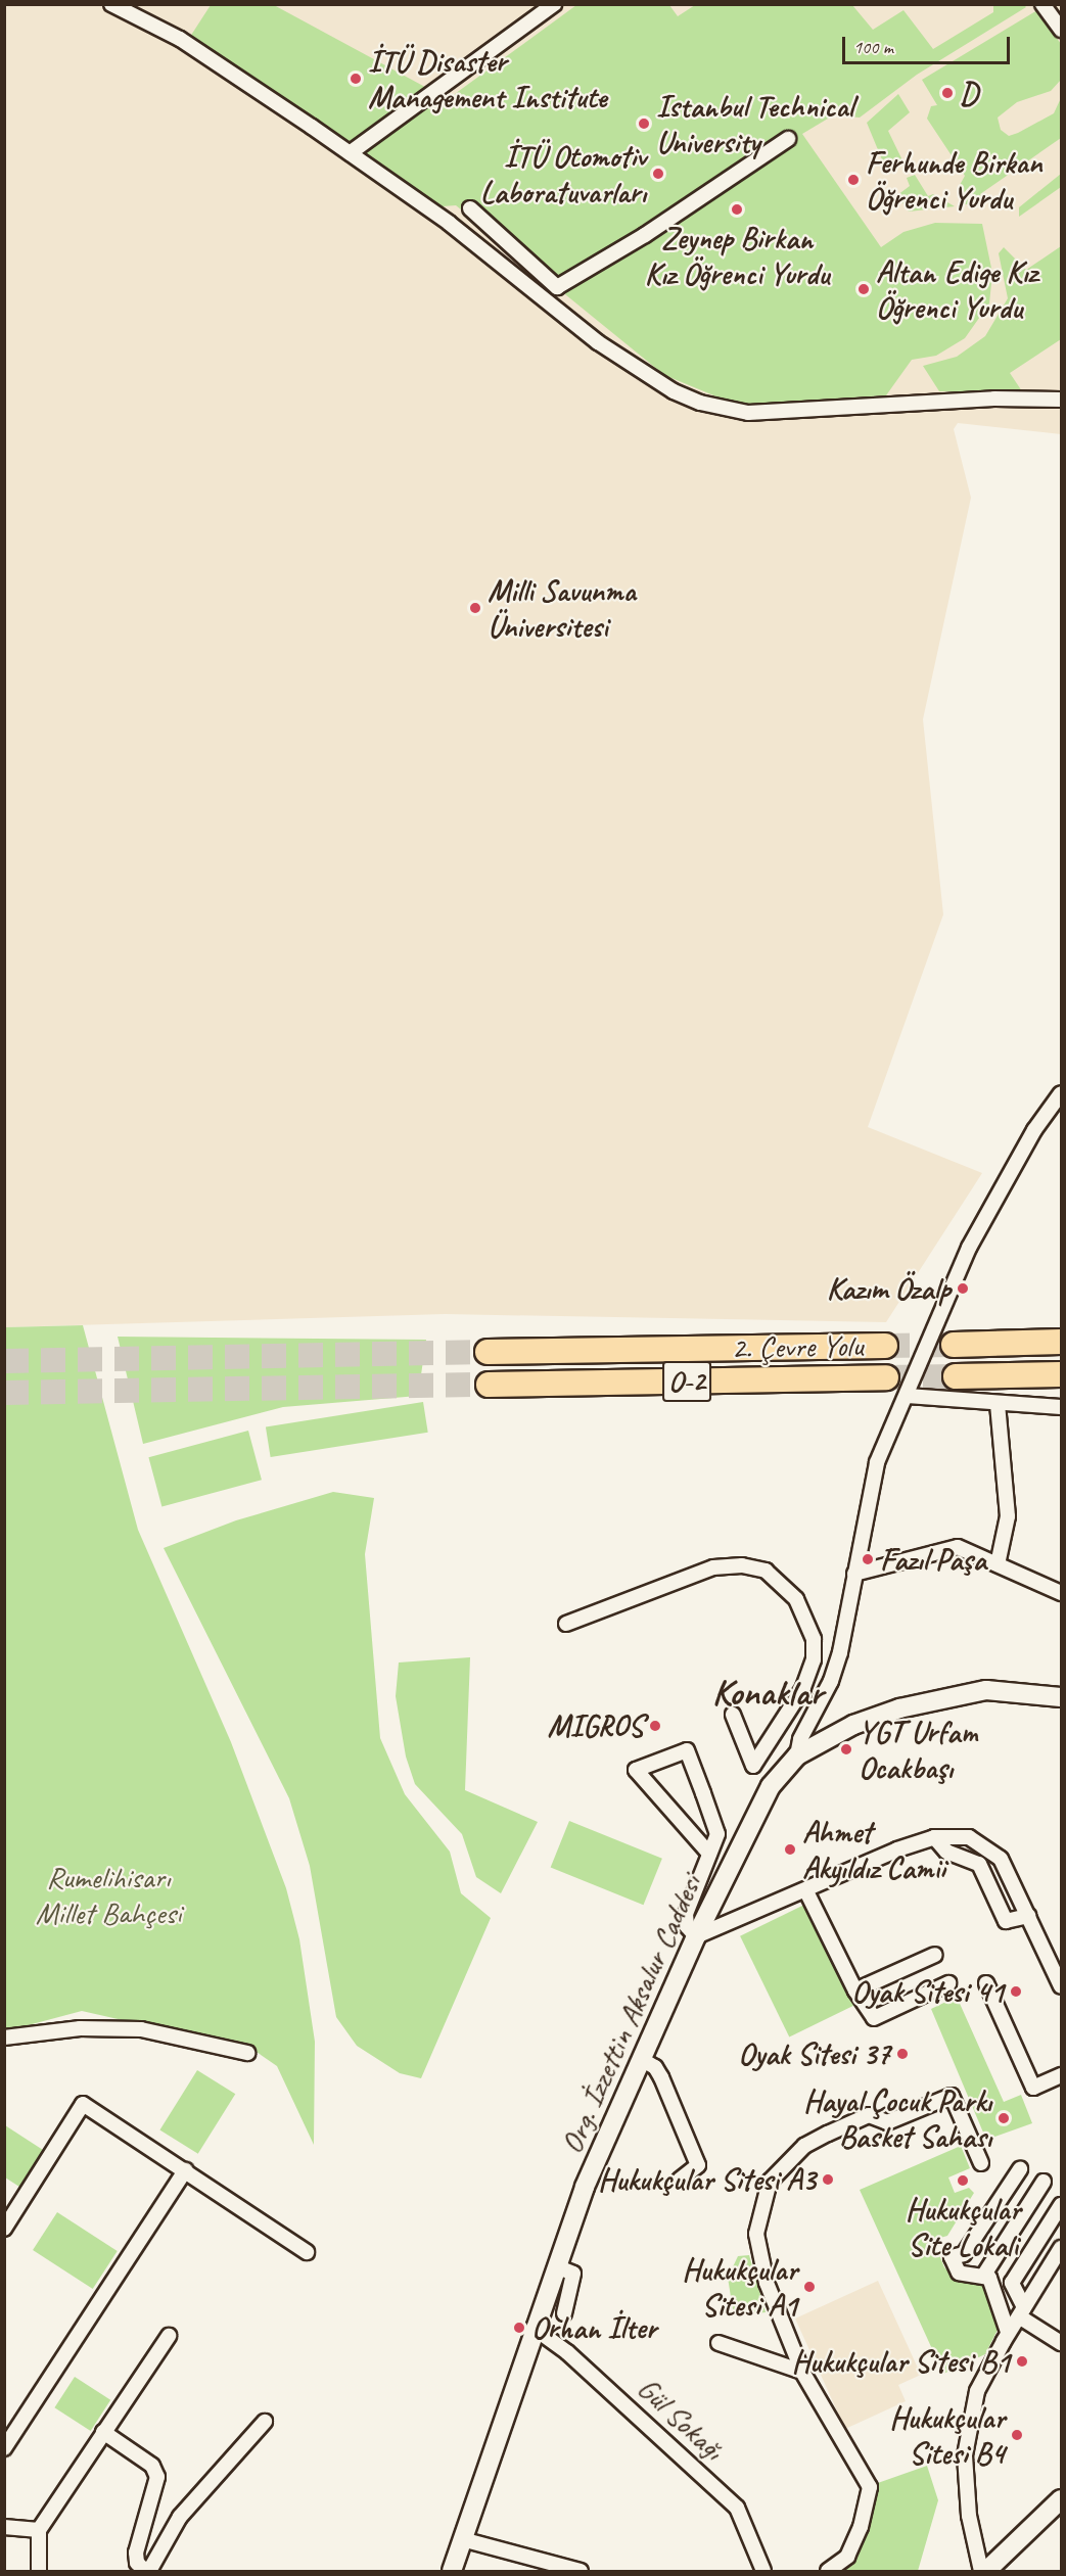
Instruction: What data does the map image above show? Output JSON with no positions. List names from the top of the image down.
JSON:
{
  "streets": {
    "highway": ["2. Çevre Yolu", "O-2"],
    "main road": ["Org. İzzettin Aksalur Caddesi"],
    "street": ["Gül Sokağı"]
  },
  "crossings": [
    ["Org. İzzettin Aksalur Caddesi", "Gül Sokağı"]
  ],
  "districts": ["Konaklar"],
  "parks": ["Rumelihisarı Millet Bahçesi"],
  "places": [
    "İTÜ Disaster Management Institute",
    "D",
    "Istanbul Technical University",
    "İTÜ Otomotiv Laboratuvarları",
    "Ferhunde Birkan Öğrenci Yurdu",
    "Zeynep Birkan Kız Öğrenci Yurdu",
    "Altan Edige Kız Öğrenci Yurdu",
    "Milli Savunma Üniversitesi",
    "Kazım Özalp",
    "Fazıl Paşa",
    "MIGROS",
    "YGT Urfam Ocakbaşı",
    "Ahmet Akyıldız Camii",
    "Oyak Sitesi 41",
    "Oyak Sitesi 37",
    "Hayal Çocuk Parkı Basket Sahası",
    "Hukukçular Sitesi A3",
    "Hukukçular Site Lokali",
    "Hukukçular Sitesi A1",
    "Orhan İlter",
    "Hukukçular Sitesi B1",
    "Hukukçular Sitesi B4"
  ],
  "scale_bar": "100 m"
}
